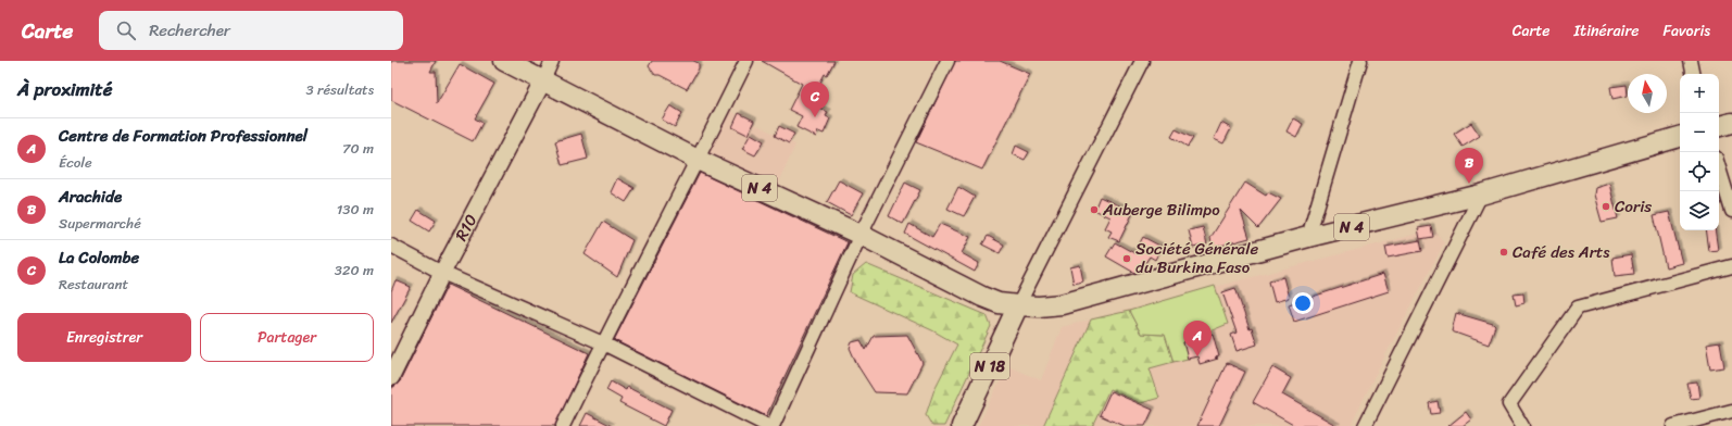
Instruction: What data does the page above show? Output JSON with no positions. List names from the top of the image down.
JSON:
{
  "streets": {
    "highway": ["N 4", "N 18"],
    "main road": ["R10"]
  },
  "crossings": [
    ["N 4", "R10"],
    ["N 4", "N 18"]
  ],
  "places": [
    "Coris",
    "Auberge Bilimpo",
    "Café des Arts",
    "Société Générale du Burkina Faso"
  ],
  "north": "top",
  "page": {
    "header": "Carte",
    "search": "Rechercher",
    "nav": ["Carte", "Itinéraire", "Favoris"],
    "heading": ["À proximité", "3 résultats"],
    "map_buttons": ["+", "−"],
    "pins": ["C", "B", "A"],
    "list": [
      {
        "mark": "A",
        "name": "Centre de Formation Professionnel",
        "note": "École",
        "value": "70 m"
      },
      {
        "mark": "B",
        "name": "Arachide",
        "note": "Supermarché",
        "value": "130 m"
      },
      {
        "mark": "C",
        "name": "La Colombe",
        "note": "Restaurant",
        "value": "320 m"
      }
    ],
    "buttons": ["Enregistrer", "Partager"]
  }
}
